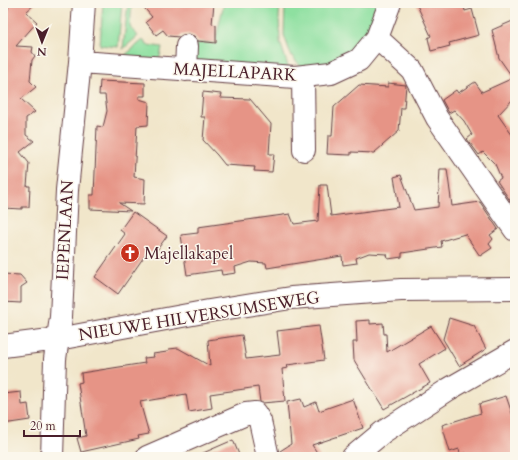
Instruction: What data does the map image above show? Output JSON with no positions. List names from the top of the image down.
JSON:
{
  "streets": {
    "street": ["MAJELLAPARK", "IEPENLAAN", "NIEUWE HILVERSUMSEWEG"]
  },
  "crossings": [
    ["MAJELLAPARK", "IEPENLAAN"],
    ["IEPENLAAN", "NIEUWE HILVERSUMSEWEG"]
  ],
  "places": {
    "church": ["Majellakapel"]
  },
  "scale_bar": "20 m",
  "north": "bottom"
}
